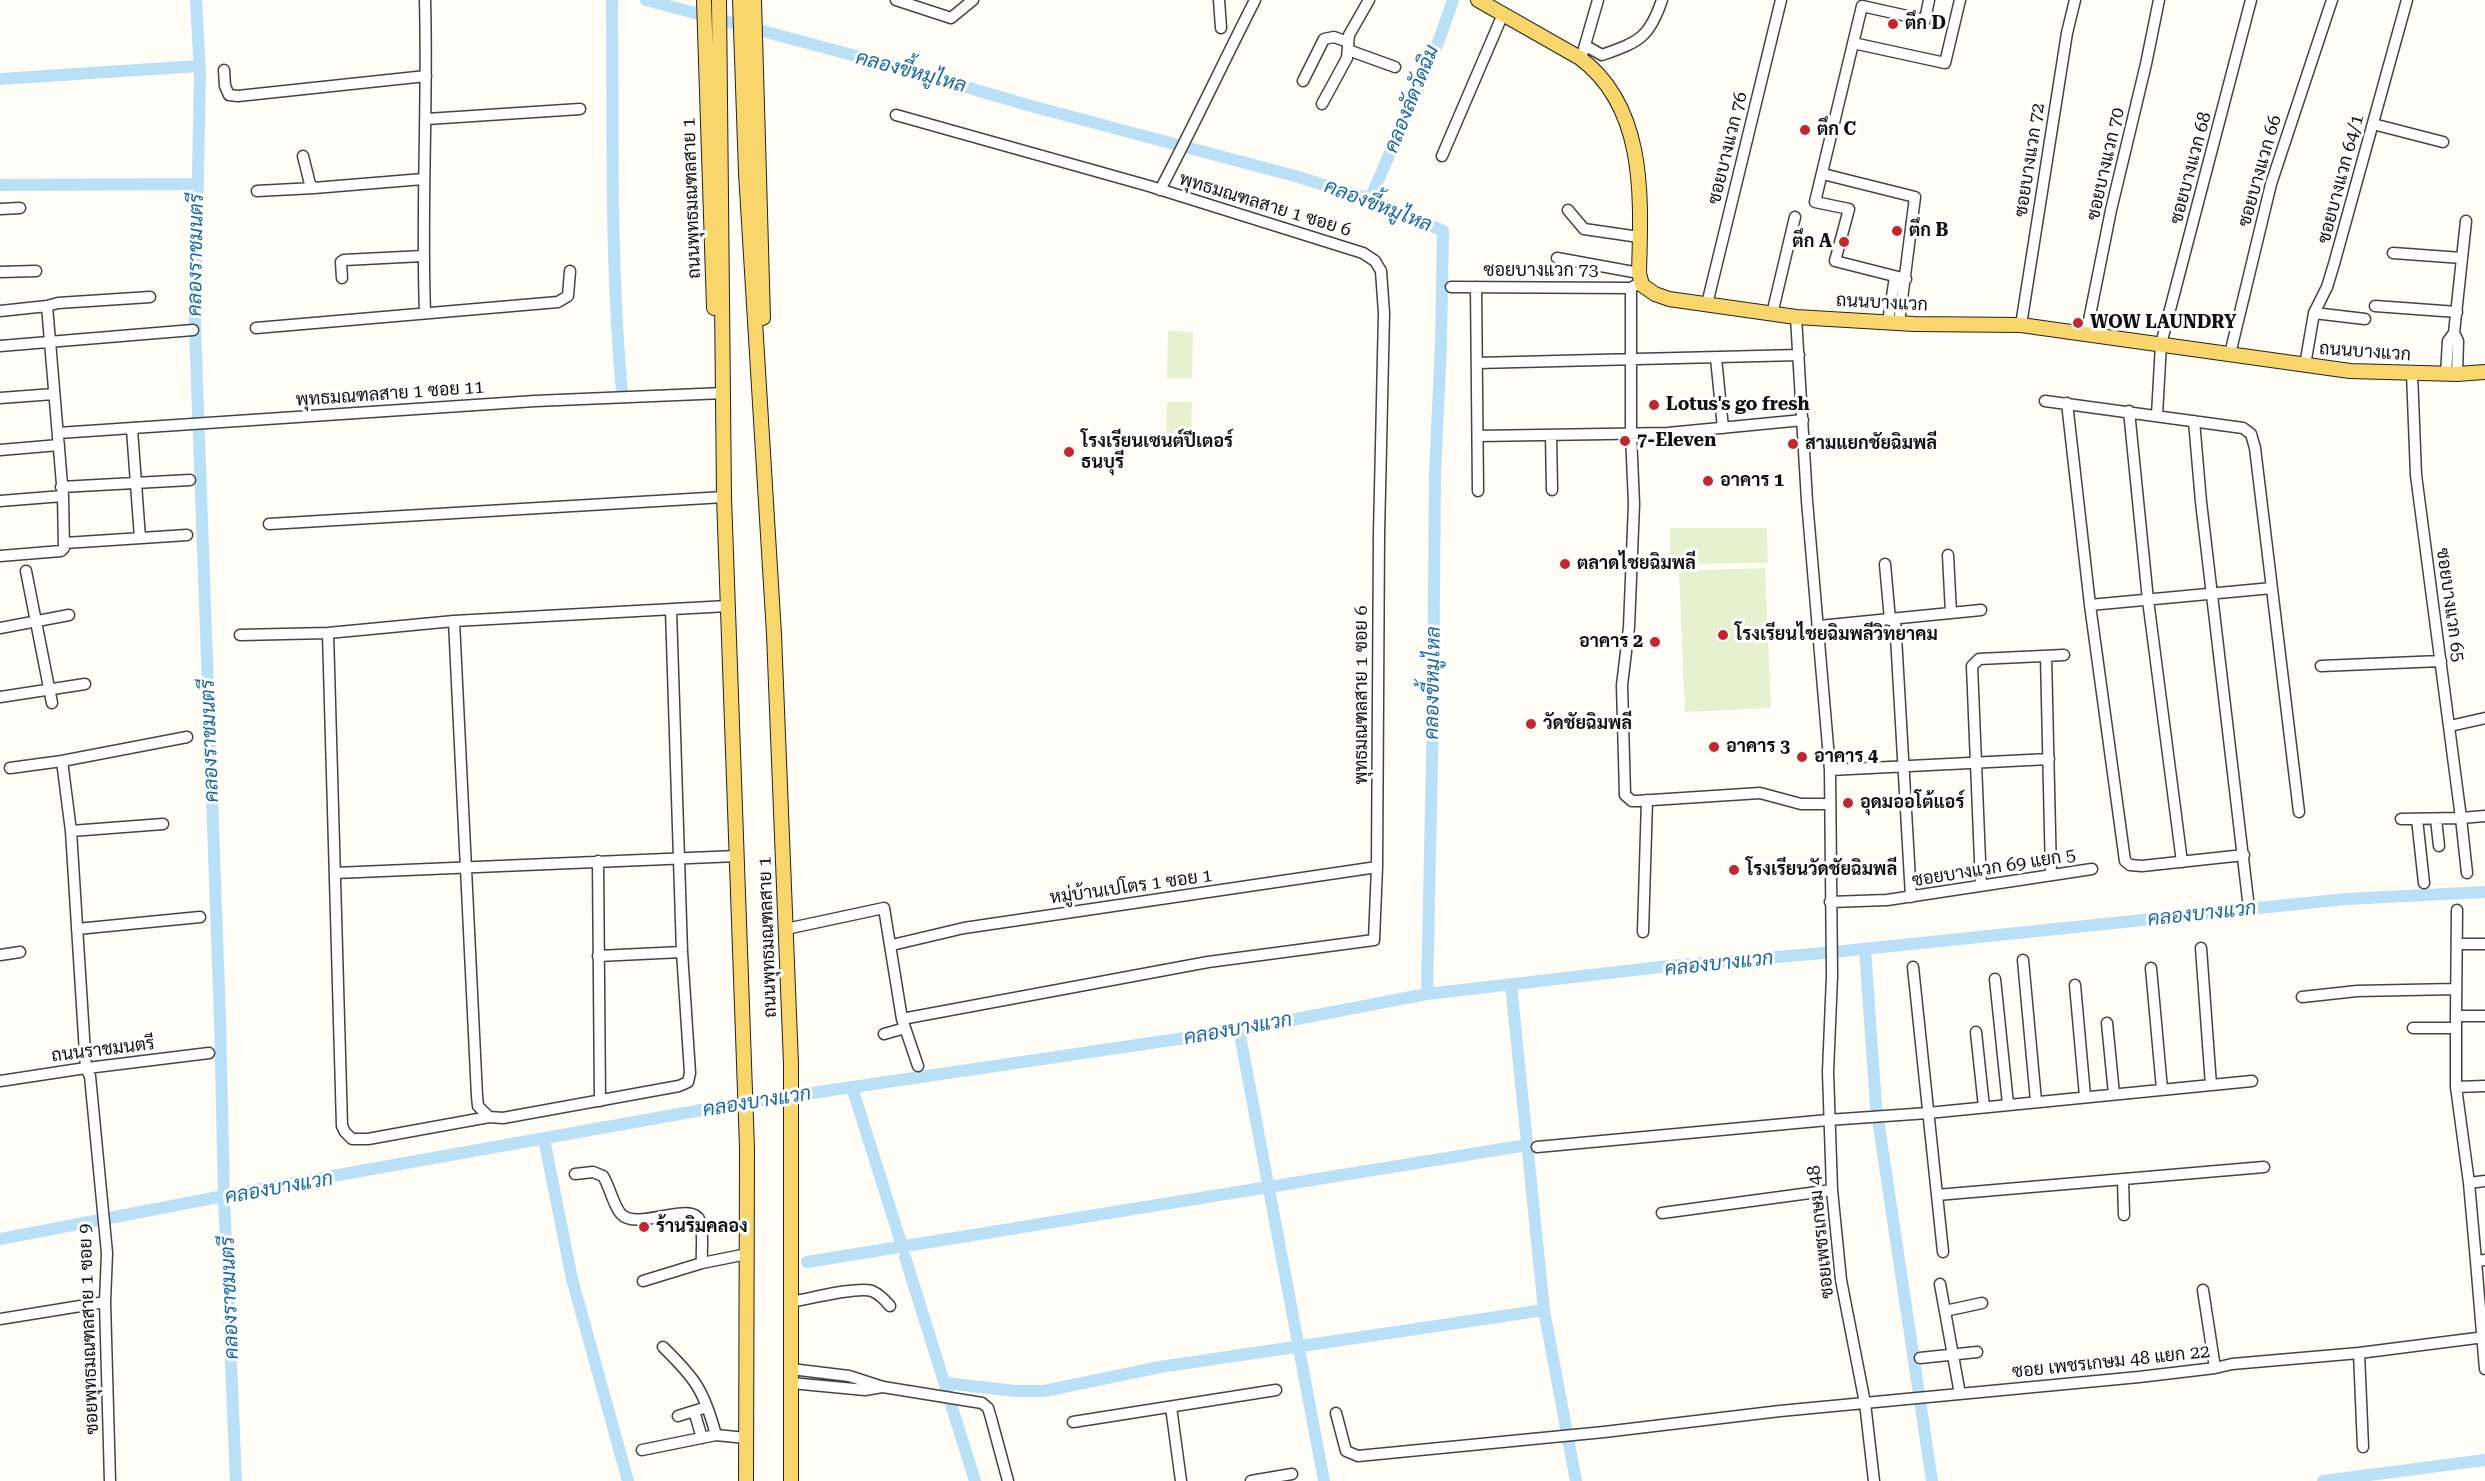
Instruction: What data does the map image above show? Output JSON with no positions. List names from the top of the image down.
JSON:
{
  "streets": {
    "main road": ["ถนนพุทธมณฑลสาย 1", "ถนนบางแวก"],
    "street": [
      "ซอยบางแวก 76",
      "ซอยบางแวก 72",
      "ซอยบางแวก 70",
      "ซอยบางแวก 68",
      "ซอยบางแวก 66",
      "ซอยบางแวก 64/1",
      "พุทธมณฑลสาย 1 ซอย 6",
      "ซอยบางแวก 73",
      "พุทธมณฑลสาย 1 ซอย 11",
      "ซอยบางแวก 65",
      "ซอยบางแวก 69 แยก 5",
      "หมู่บ้านเปโตร 1 ซอย 1",
      "ถนนราชมนตรี",
      "ซอยเพชรเกษม 48",
      "ซอยพุทธมณฑลสาย 1 ซอย 9",
      "ซอย เพชรเกษม 48 แยก 22"
    ]
  },
  "crossings": [
    ["ซอยบางแวก 76", "ถนนบางแวก"],
    ["ซอยบางแวก 72", "ถนนบางแวก"],
    ["ซอยบางแวก 70", "ถนนบางแวก"],
    ["ซอยบางแวก 68", "ถนนบางแวก"],
    ["ซอยบางแวก 66", "ถนนบางแวก"],
    ["ซอยบางแวก 64/1", "ถนนบางแวก"],
    ["ถนนพุทธมณฑลสาย 1", "พุทธมณฑลสาย 1 ซอย 11"],
    ["พุทธมณฑลสาย 1 ซอย 6", "หมู่บ้านเปโตร 1 ซอย 1"],
    ["ซอยบางแวก 73", "ถนนบางแวก"],
    ["ถนนบางแวก", "ซอยบางแวก 65"],
    ["ถนนบางแวก", "ซอยเพชรเกษม 48"],
    ["ซอยบางแวก 69 แยก 5", "ซอยเพชรเกษม 48"],
    ["ถนนราชมนตรี", "ซอยพุทธมณฑลสาย 1 ซอย 9"],
    ["ซอยเพชรเกษม 48", "ซอย เพชรเกษม 48 แยก 22"]
  ],
  "water": [
    "คลองขี้หมูไหล",
    "คลองลัดวัดฉิม",
    "คลองราชมนตรี",
    "คลองบางแวก"
  ],
  "places": [
    "ตึก D",
    "ตึก C",
    "ตึก B",
    "ตึก A",
    "WOW LAUNDRY",
    "Lotus's go fresh",
    "7-Eleven",
    "สามแยกชัยฉิมพลี",
    "โรงเรียนเซนต์ปีเตอร์ ธนบุรี",
    "อาคาร 1",
    "ตลาดไชยฉิมพลี",
    "โรงเรียนไชยฉิมพลีวิทยาคม",
    "อาคาร 2",
    "วัดชัยฉิมพลี",
    "อาคาร 3",
    "อาคาร 4",
    "อุดมออโต้แอร์",
    "โรงเรียนวัดชัยฉิมพลี",
    "ร้านริมคลอง"
  ]
}
